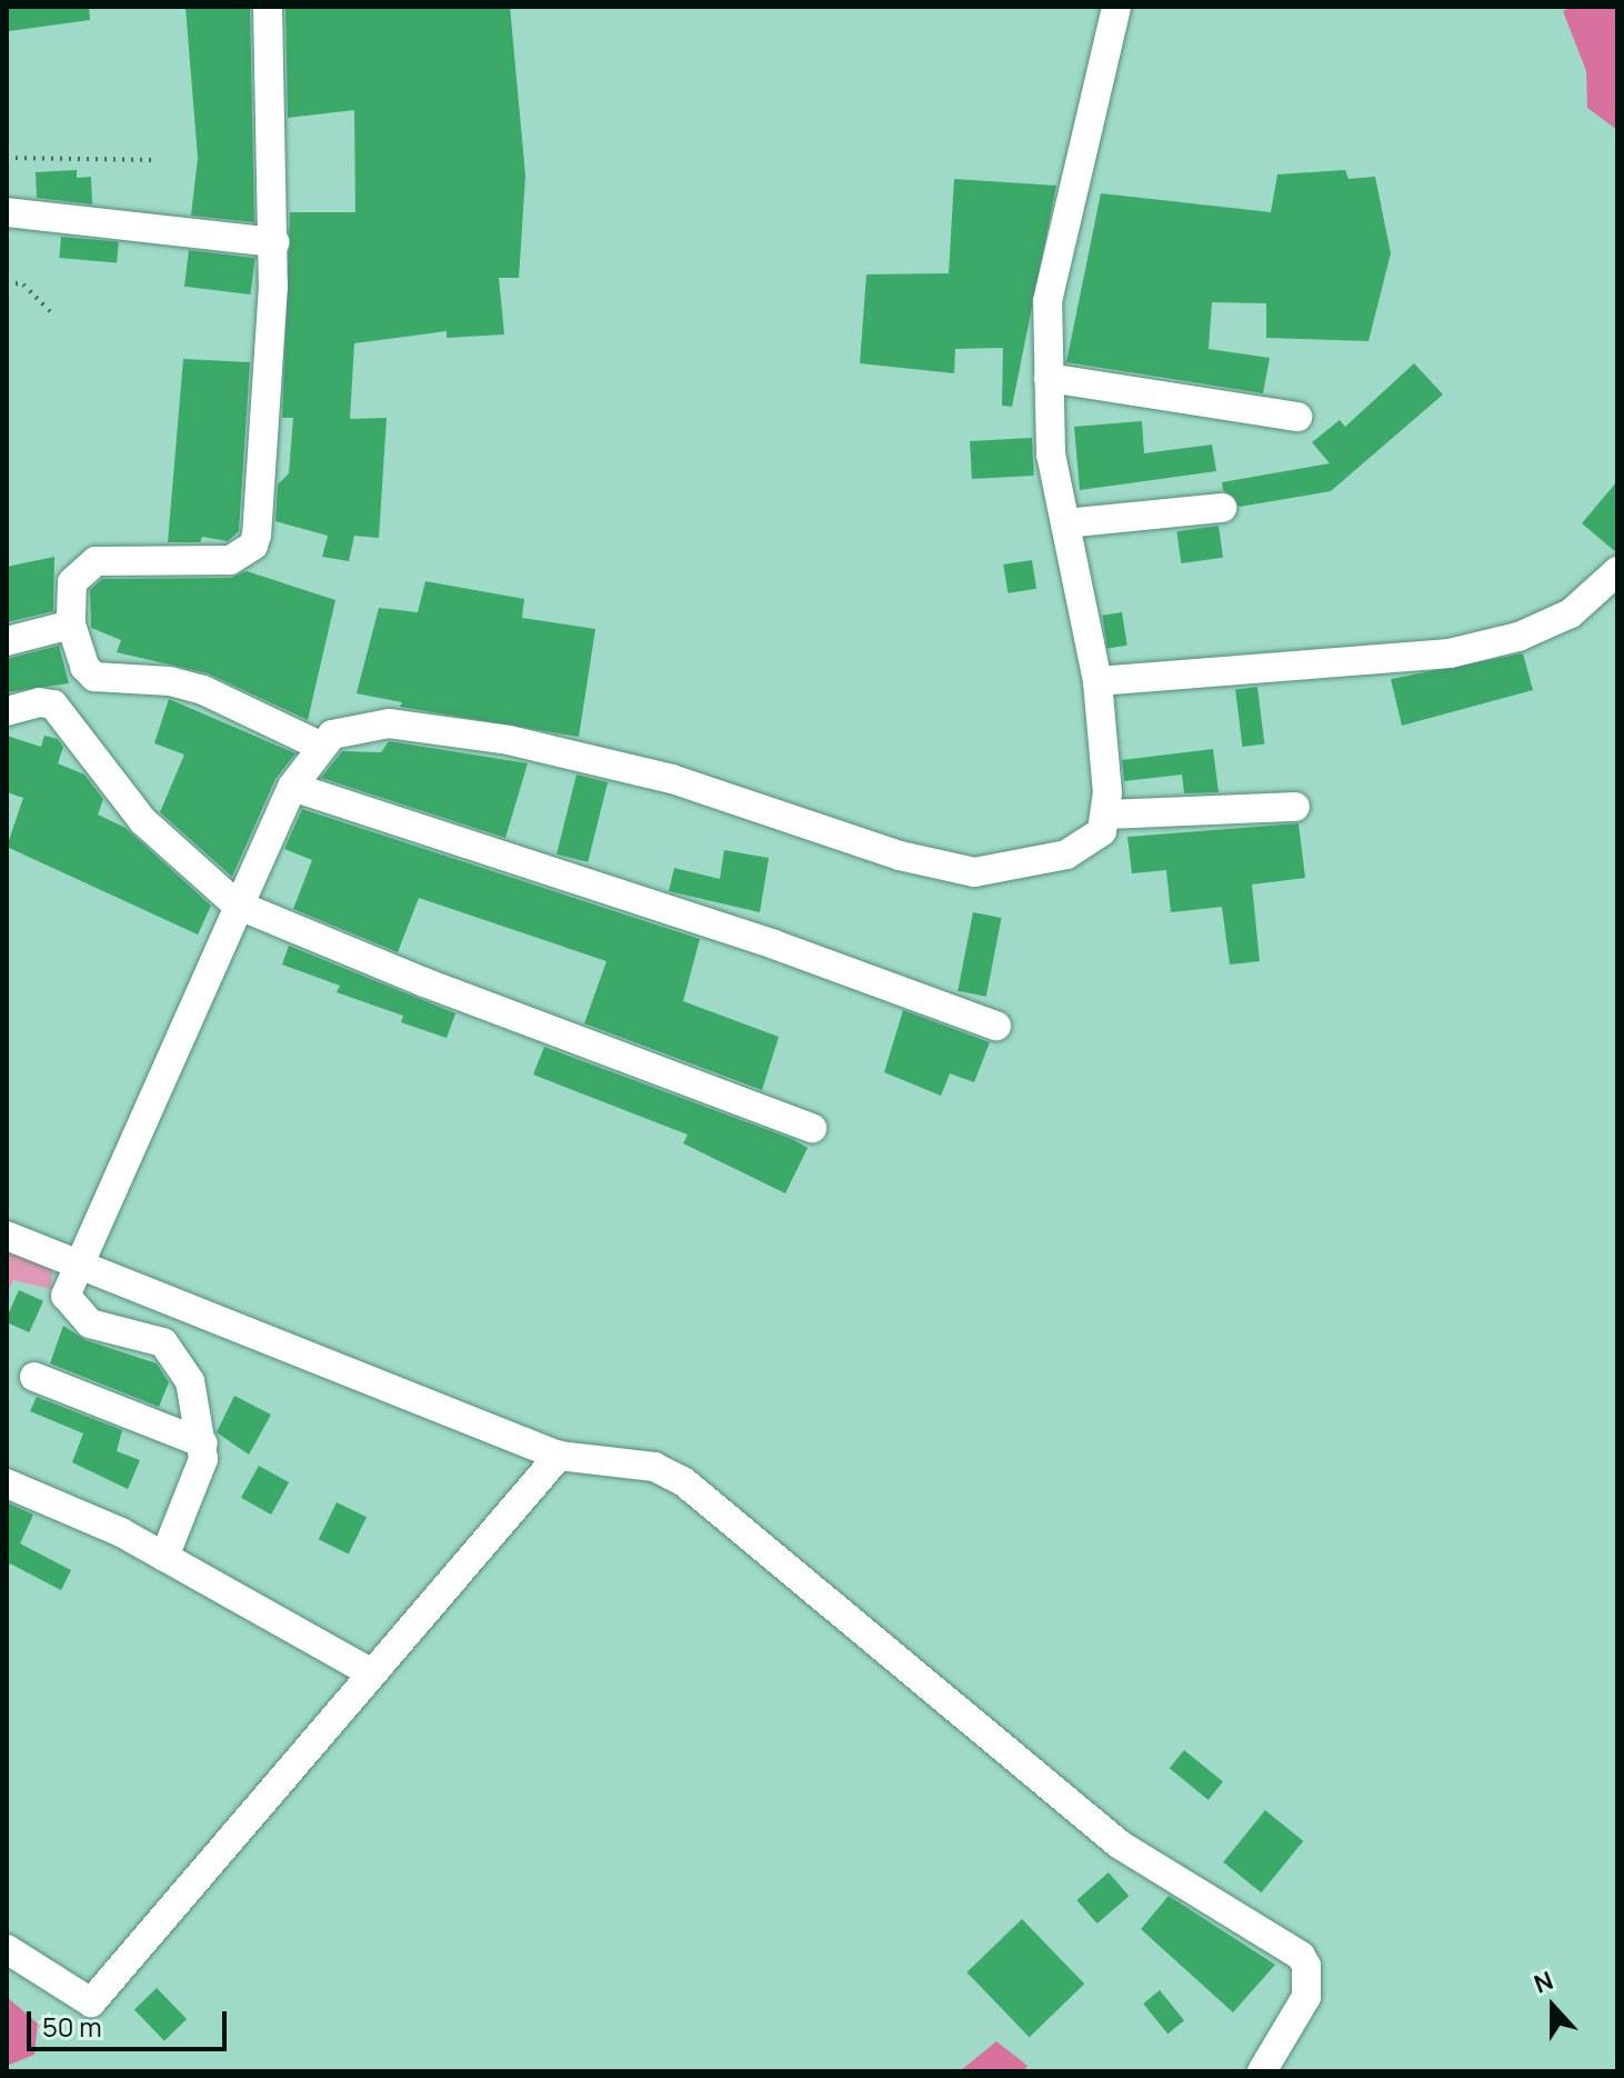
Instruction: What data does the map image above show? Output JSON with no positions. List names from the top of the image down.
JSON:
{
  "scale_bar": "50 m",
  "north": "top"
}
